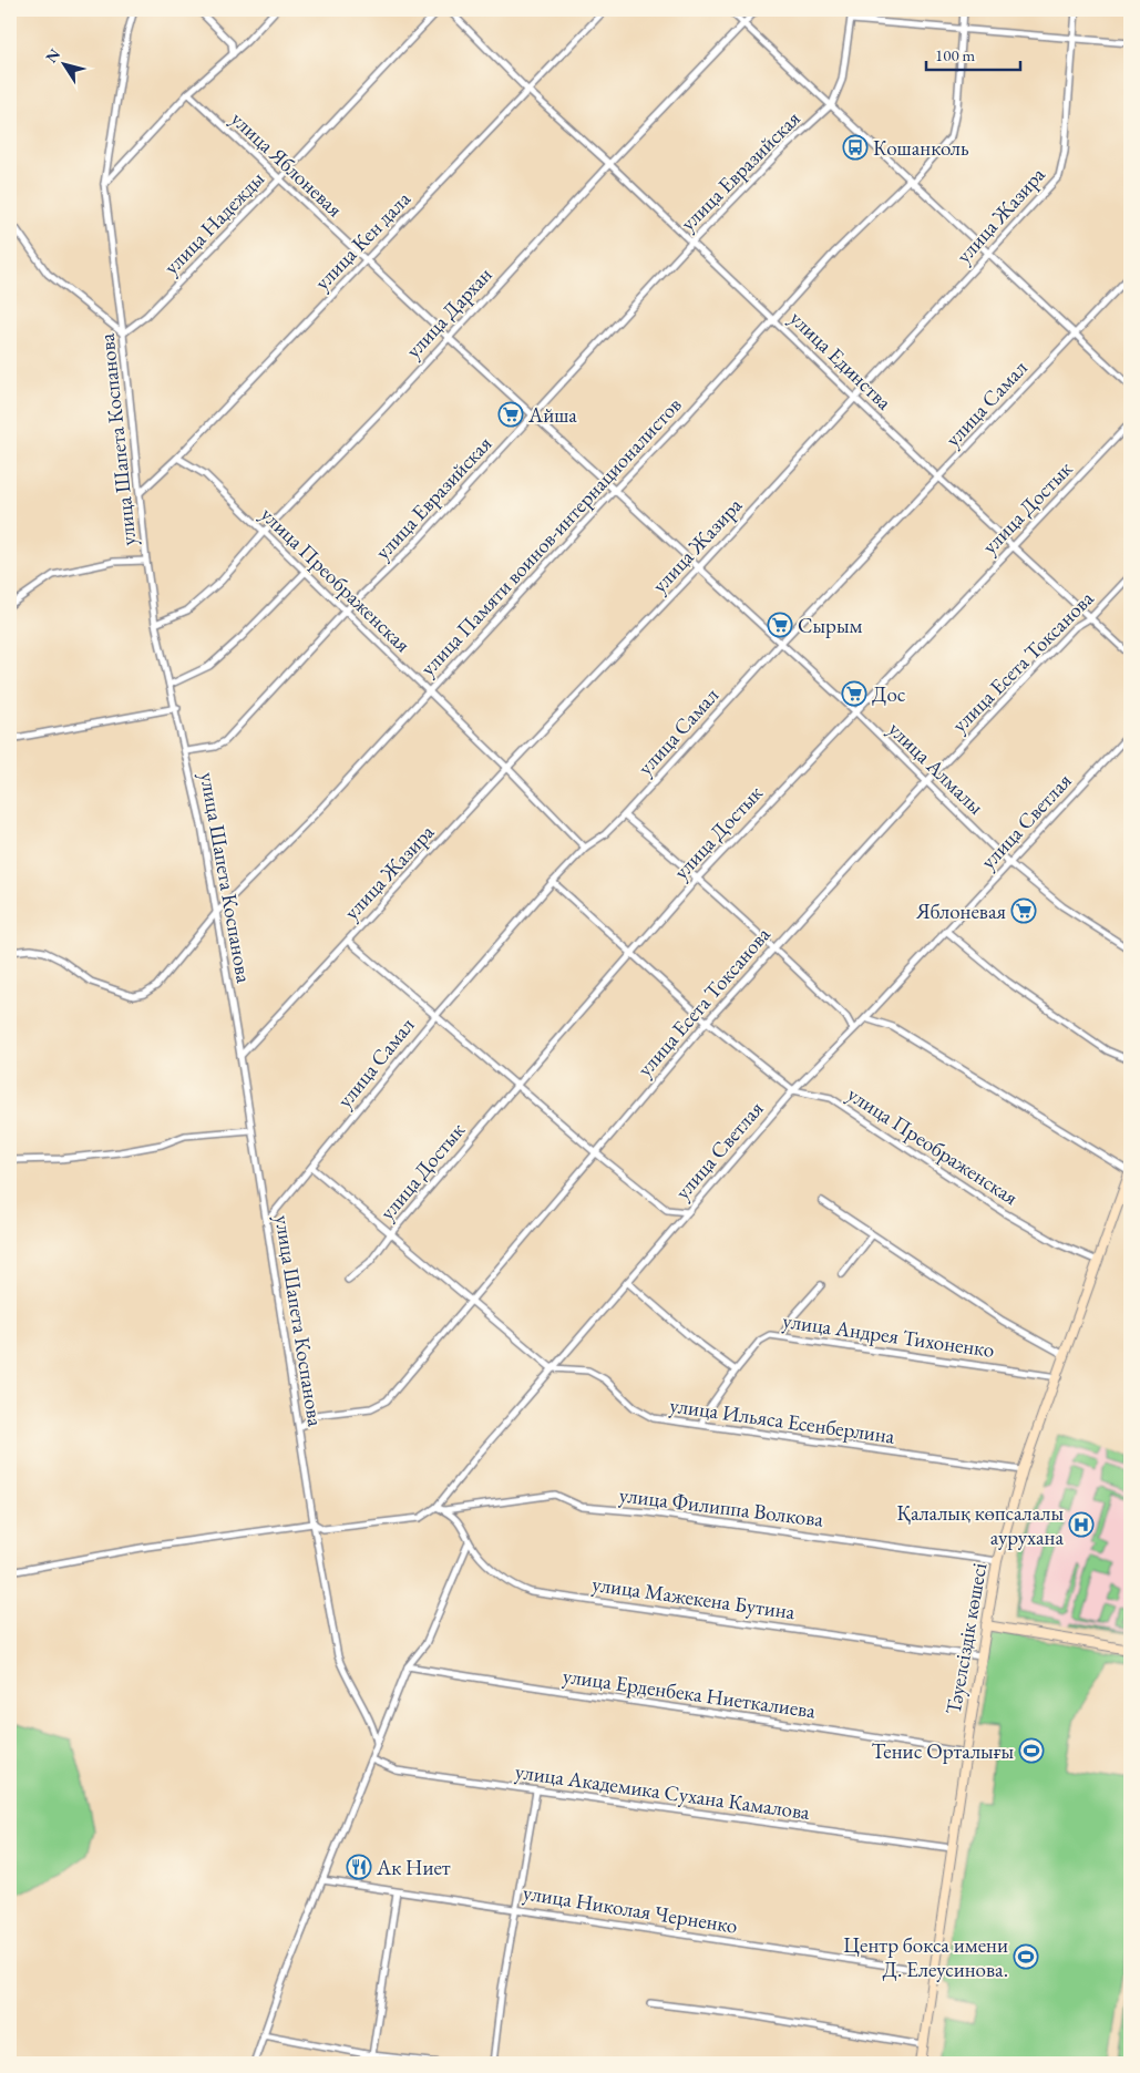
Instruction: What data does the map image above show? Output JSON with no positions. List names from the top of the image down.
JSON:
{
  "streets": {
    "main road": ["Тәуелсіздік көшесі"],
    "street": [
      "улица Яблоневая",
      "улица Евразийская",
      "улица Жазира",
      "улица Надежды",
      "улица Кен дала",
      "улица Дархан",
      "улица Единства",
      "улица Самал",
      "улица Шапета Коспанова",
      "улица Достык",
      "улица Памяти воинов-интернационалистов",
      "улица Преображенская",
      "улица Есета Токсанова",
      "улица Алмалы",
      "улица Светлая",
      "улица Андрея Тихоненко",
      "улица Ильяса Есенберлина",
      "улица Филиппа Волкова",
      "улица Мажекена Бутина",
      "улица Ерденбека Ниеткалиева",
      "улица Академика Сухана Камалова",
      "улица Николая Черненко"
    ]
  },
  "crossings": [
    ["улица Яблоневая", "улица Евразийская"],
    ["улица Яблоневая", "улица Надежды"],
    ["улица Яблоневая", "улица Кен дала"],
    ["улица Яблоневая", "улица Дархан"],
    ["улица Яблоневая", "улица Алмалы"],
    ["улица Евразийская", "улица Единства"],
    ["улица Евразийская", "улица Шапета Коспанова"],
    ["улица Евразийская", "улица Преображенская"],
    ["улица Евразийская", "улица Алмалы"],
    ["улица Жазира", "улица Единства"],
    ["улица Жазира", "улица Шапета Коспанова"],
    ["улица Жазира", "улица Преображенская"],
    ["улица Жазира", "улица Алмалы"],
    ["улица Надежды", "улица Шапета Коспанова"],
    ["улица Кен дала", "улица Единства"],
    ["улица Кен дала", "улица Шапета Коспанова"],
    ["улица Кен дала", "улица Преображенская"],
    ["улица Дархан", "улица Единства"],
    ["улица Дархан", "улица Шапета Коспанова"],
    ["улица Дархан", "улица Преображенская"],
    ["улица Единства", "улица Самал"],
    ["улица Единства", "улица Достык"],
    ["улица Единства", "улица Памяти воинов-интернационалистов"],
    ["улица Единства", "улица Есета Токсанова"],
    ["улица Самал", "улица Шапета Коспанова"],
    ["улица Самал", "улица Преображенская"],
    ["улица Самал", "улица Алмалы"],
    ["улица Шапета Коспанова", "улица Памяти воинов-интернационалистов"],
    ["улица Шапета Коспанова", "улица Есета Токсанова"],
    ["улица Шапета Коспанова", "улица Светлая"],
    ["улица Достык", "улица Преображенская"],
    ["улица Достык", "улица Алмалы"],
    ["улица Памяти воинов-интернационалистов", "улица Преображенская"],
    ["улица Памяти воинов-интернационалистов", "улица Алмалы"],
    ["улица Преображенская", "улица Есета Токсанова"],
    ["улица Преображенская", "улица Светлая"],
    ["улица Преображенская", "Тәуелсіздік көшесі"],
    ["улица Есета Токсанова", "улица Алмалы"],
    ["улица Алмалы", "улица Светлая"],
    ["улица Светлая", "улица Ильяса Есенберлина"],
    ["улица Светлая", "улица Мажекена Бутина"],
    ["улица Андрея Тихоненко", "улица Ильяса Есенберлина"],
    ["улица Андрея Тихоненко", "Тәуелсіздік көшесі"],
    ["улица Ильяса Есенберлина", "Тәуелсіздік көшесі"],
    ["улица Филиппа Волкова", "улица Мажекена Бутина"],
    ["улица Филиппа Волкова", "Тәуелсіздік көшесі"],
    ["улица Мажекена Бутина", "Тәуелсіздік көшесі"],
    ["Тәуелсіздік көшесі", "улица Ерденбека Ниеткалиева"],
    ["Тәуелсіздік көшесі", "улица Академика Сухана Камалова"],
    ["Тәуелсіздік көшесі", "улица Николая Черненко"]
  ],
  "places": {
    "bus stop": ["Кошанколь"],
    "supermarket": [
      "Айша",
      "Сырым",
      "Дос",
      "Яблоневая"
    ],
    "hospital": ["Қалалық көпсалалы аурухана"],
    "sports": ["Тенис Орталығы", "Центр бокса имени Д. Елеусинова."],
    "restaurant": ["Ак Ниет"]
  },
  "scale_bar": "100 m",
  "north": "top left"
}
